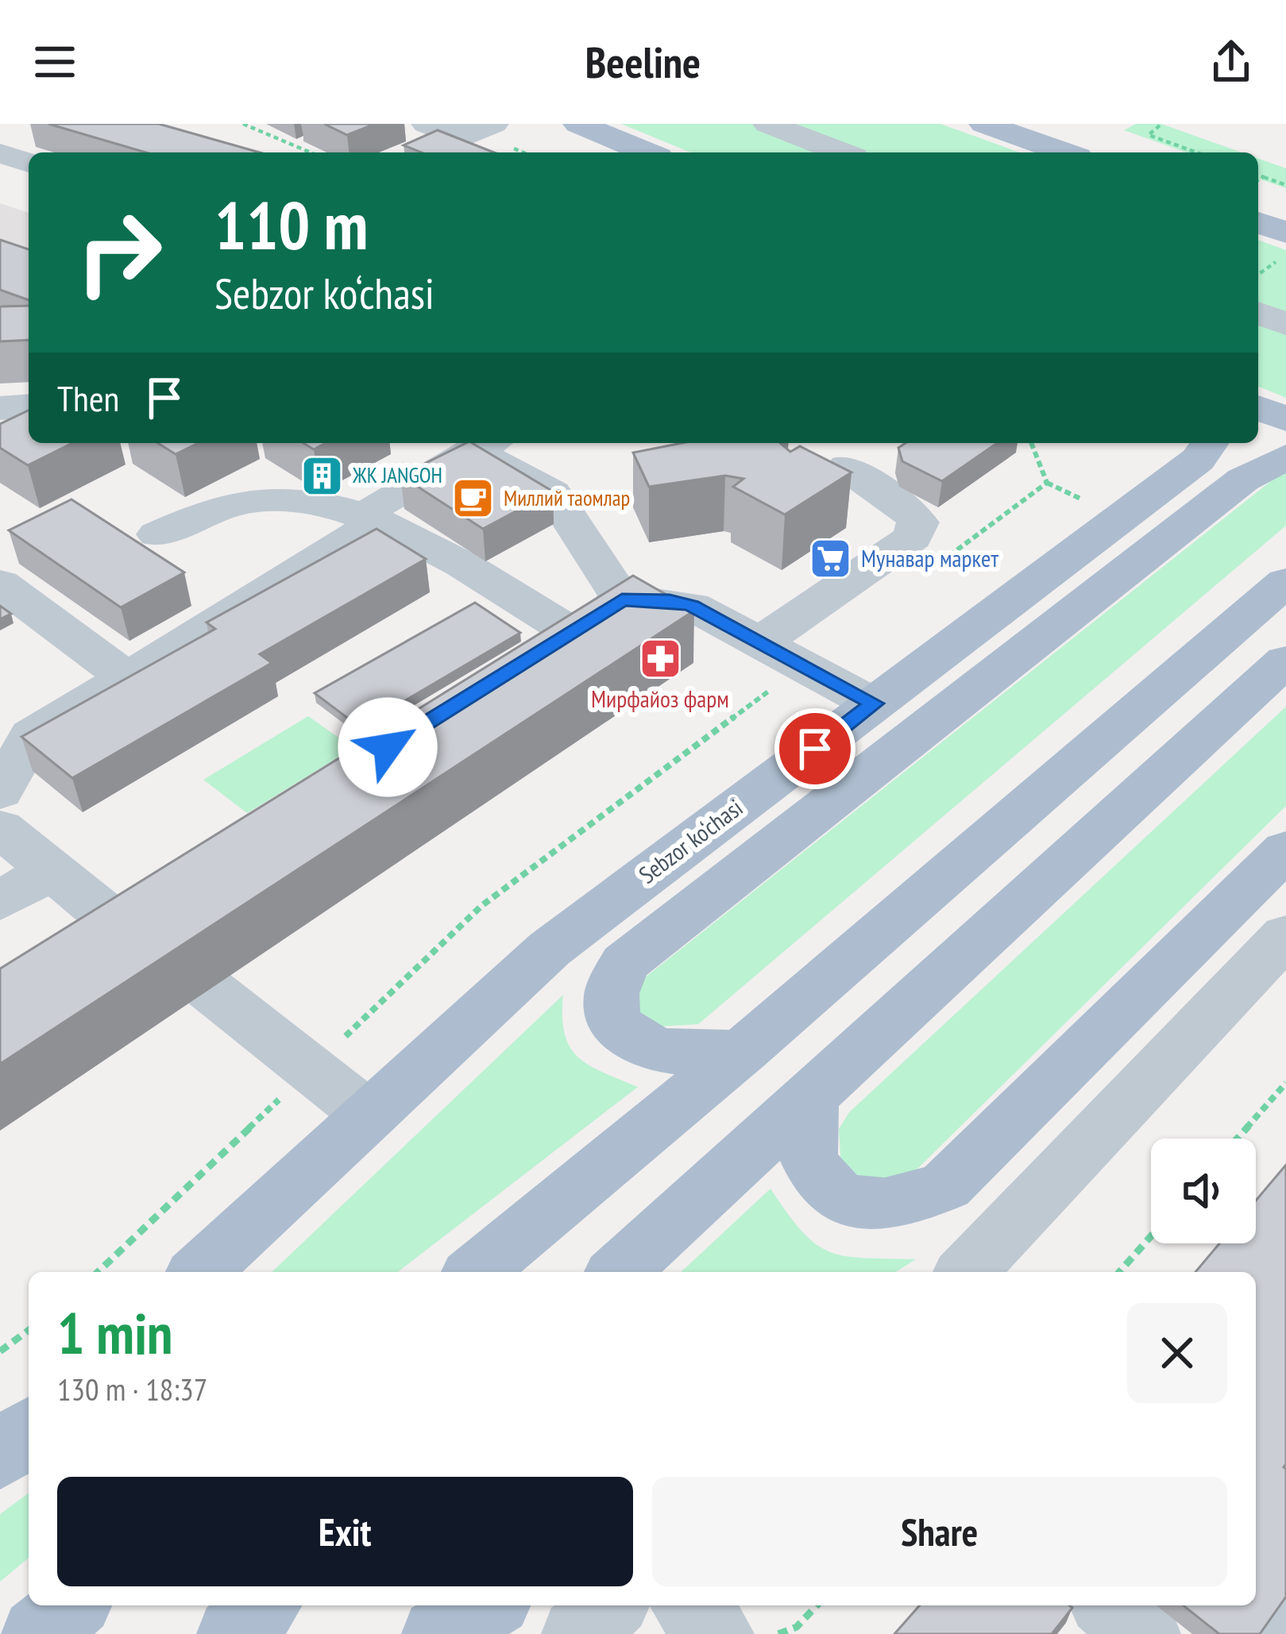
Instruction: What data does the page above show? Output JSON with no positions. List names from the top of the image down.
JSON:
{
  "streets": {
    "main road": ["Sebzor ko‘chasi"]
  },
  "places": {
    "building": ["ЖК JANGOH"],
    "cafe": ["Миллий таомлар"],
    "supermarket": ["Мунавар маркет"],
    "pharmacy": ["Мирфайоз фарм"]
  },
  "page": {
    "header": "Beeline",
    "turn": ["110 m", "Sebzor ko‘chasi"],
    "then": "Then",
    "heading": ["1 min", "130 m · 18:37"],
    "buttons": ["Exit", "Share"]
  }
}
